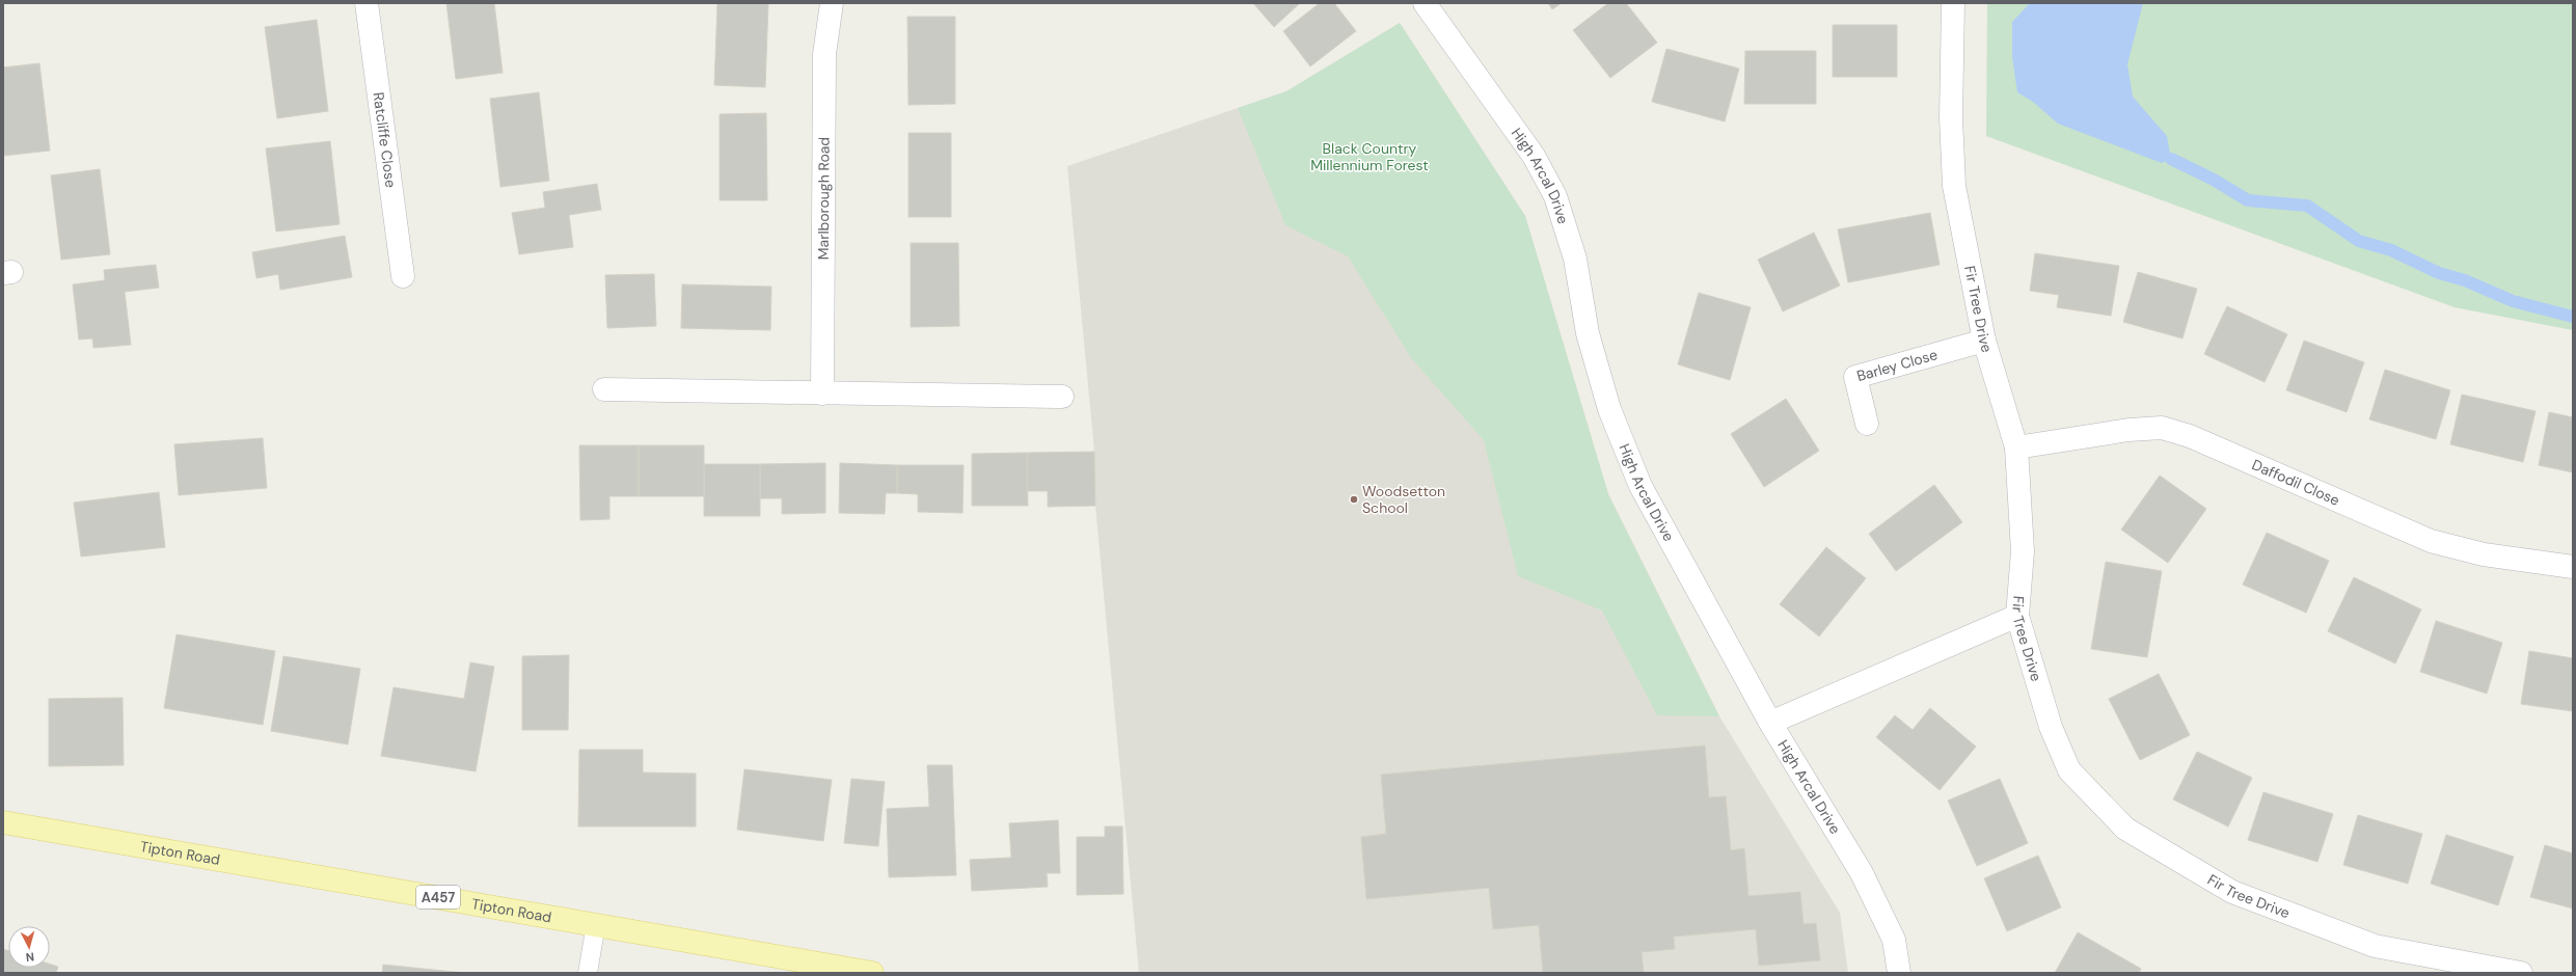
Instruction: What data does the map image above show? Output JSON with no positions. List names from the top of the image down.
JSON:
{
  "streets": {
    "main road": ["Tipton Road", "A457"],
    "street": [
      "Ratcliffe Close",
      "High Arcal Drive",
      "Marlborough Road",
      "Fir Tree Drive",
      "Barley Close",
      "Daffodil Close"
    ]
  },
  "crossings": [
    ["Fir Tree Drive", "Barley Close"],
    ["Fir Tree Drive", "Daffodil Close"]
  ],
  "parks": ["Black Country Millennium Forest"],
  "places": ["Woodsetton School"],
  "north": "bottom"
}
